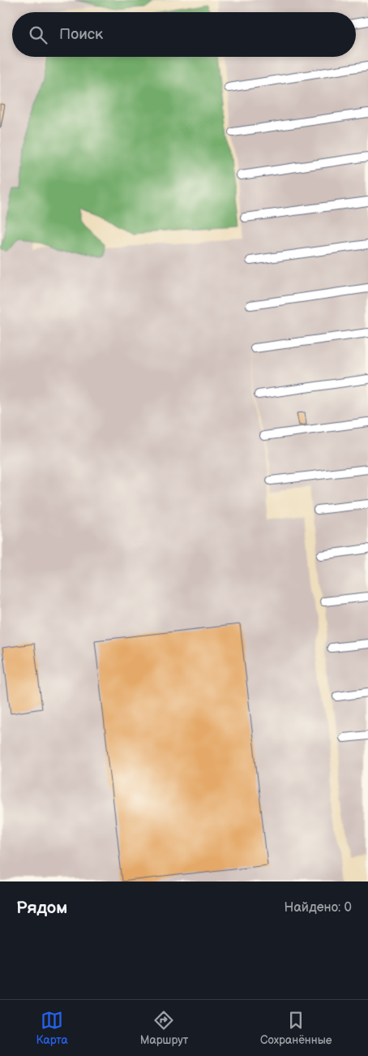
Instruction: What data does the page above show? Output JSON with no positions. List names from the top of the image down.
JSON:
{
  "page": {
    "search": "Поиск",
    "heading": ["Рядом", "Найдено: 0"],
    "nav": ["Карта", "Маршрут", "Сохранённые"]
  }
}
